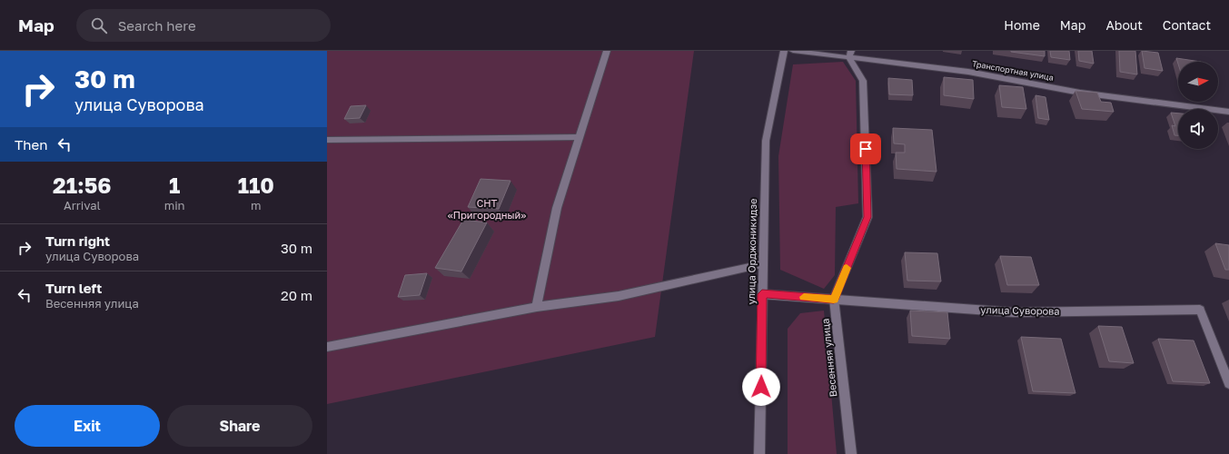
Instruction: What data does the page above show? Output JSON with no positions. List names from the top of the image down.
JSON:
{
  "streets": {
    "street": [
      "Транспортная улица",
      "улица Орджоникидзе",
      "улица Суворова",
      "Весенняя улица"
    ]
  },
  "crossings": [
    ["Транспортная улица", "Весенняя улица"],
    ["улица Орджоникидзе", "улица Суворова"],
    ["улица Суворова", "Весенняя улица"]
  ],
  "parks": ["СНТ «Пригородный»"],
  "north": "right",
  "page": {
    "header": "Map",
    "search": "Search here",
    "nav": [
      "Home",
      "Map",
      "About",
      "Contact"
    ],
    "turn": ["30 m", "улица Суворова"],
    "then": "Then",
    "eta": [
      "21:56",
      "Arrival",
      "1",
      "min",
      "110",
      "m"
    ],
    "list": [
      {
        "name": "Turn right",
        "note": "улица Суворова",
        "value": "30 m"
      },
      {
        "name": "Turn left",
        "note": "Весенняя улица",
        "value": "20 m"
      }
    ],
    "buttons": ["Exit", "Share"]
  }
}
